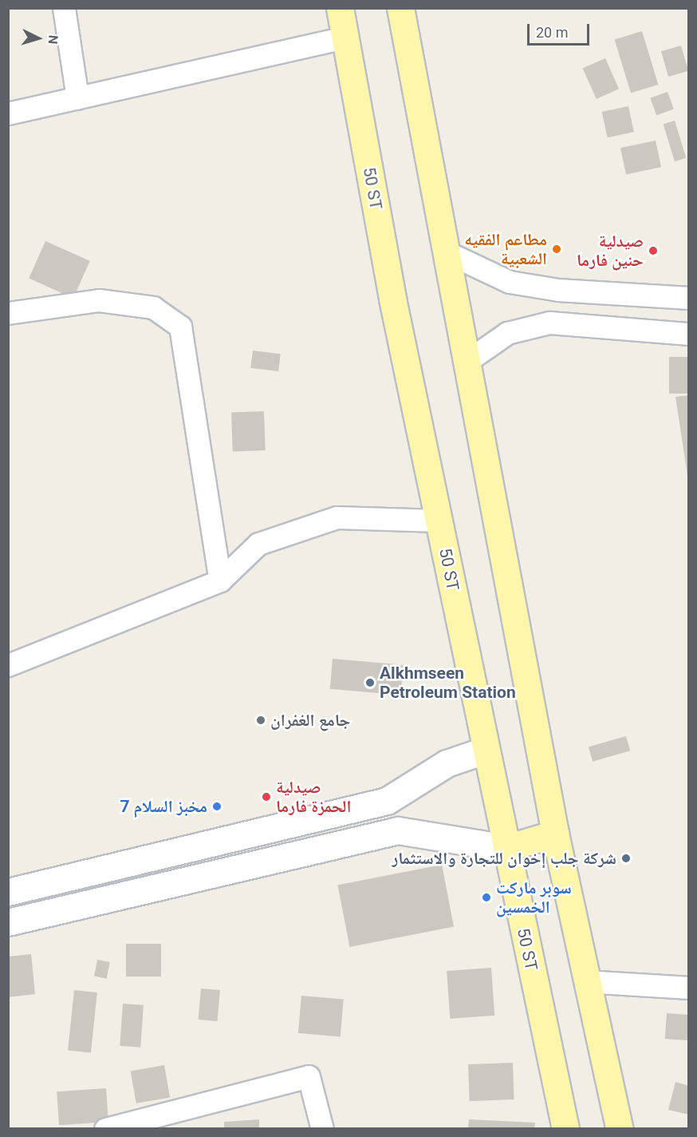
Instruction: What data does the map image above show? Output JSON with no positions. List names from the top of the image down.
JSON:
{
  "streets": {
    "main road": ["50 ST"]
  },
  "places": [
    "مطاعم الفقيه الشعبية",
    "صيدلية حنين فارما",
    "Alkhmseen Petroleum Station",
    "جامع الغفران",
    "صيدلية الحمزة فارما",
    "مخبز السلام 7",
    "شركة جلب إخوان للتجارة والاستثمار",
    "سوبر ماركت الخمسين"
  ],
  "scale_bar": "20 m",
  "north": "right"
}
